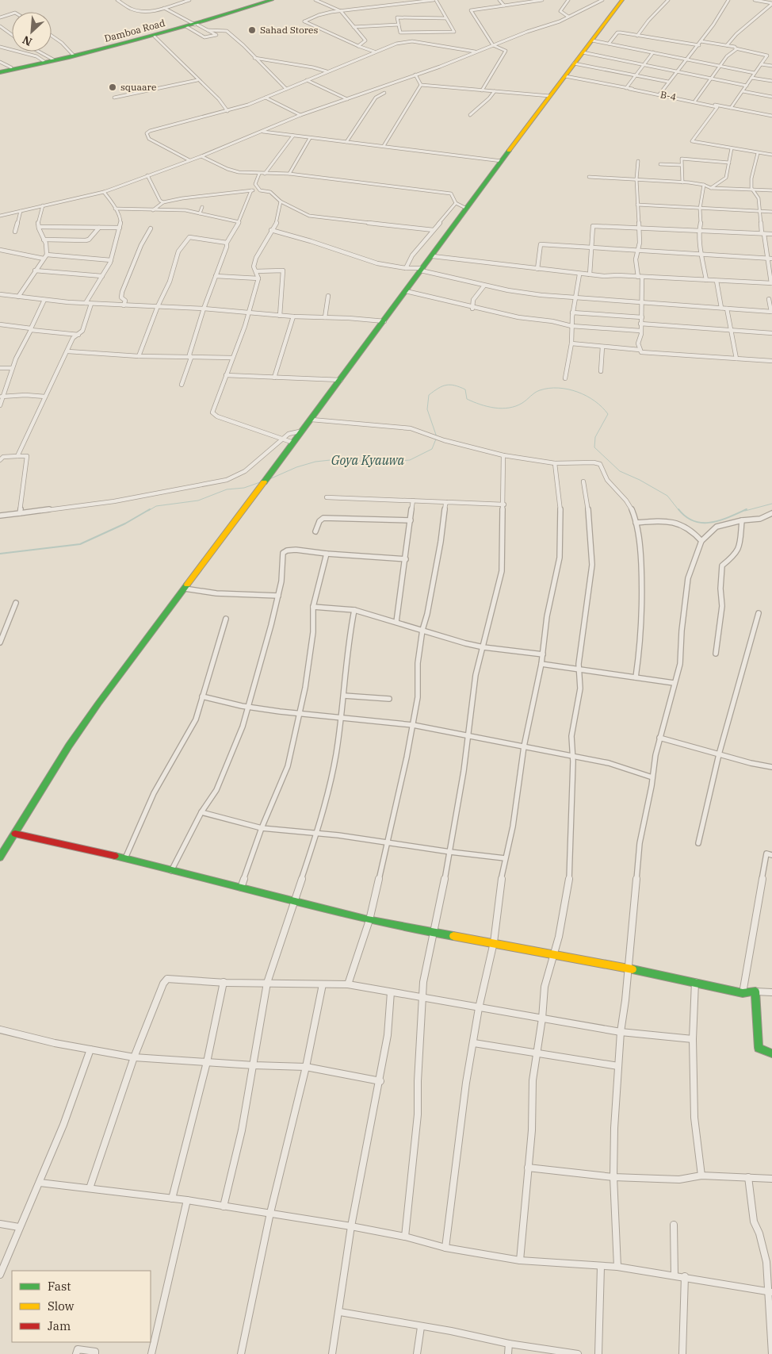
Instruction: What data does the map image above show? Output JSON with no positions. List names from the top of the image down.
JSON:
{
  "streets": {
    "main road": ["Damboa Road"],
    "street": ["B-4"]
  },
  "water": ["Goya Kyauwa"],
  "places": ["Sahad Stores", "squaare"],
  "legend": ["Fast", "Slow", "Jam"],
  "north": "bottom left"
}
